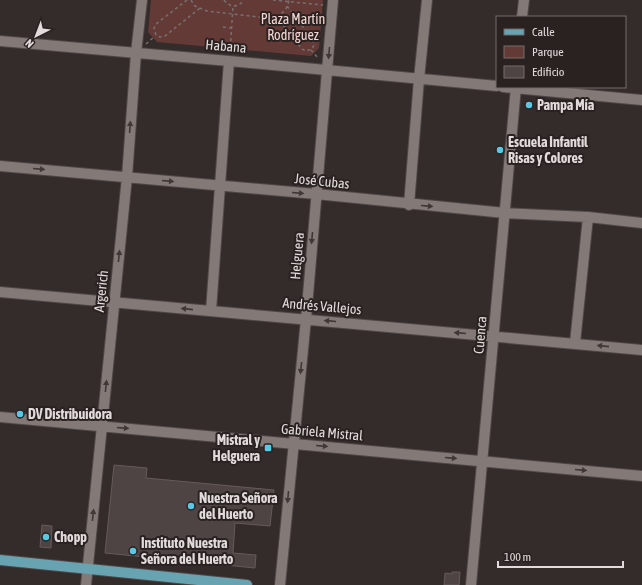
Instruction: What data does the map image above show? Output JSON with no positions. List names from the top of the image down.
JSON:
{
  "streets": {
    "street": [
      "Habana",
      "José Cubas",
      "Helguera",
      "Argerich",
      "Andrés Vallejos",
      "Cuenca",
      "Gabriela Mistral"
    ]
  },
  "crossings": [
    ["Habana", "Helguera"],
    ["Habana", "Argerich"],
    ["José Cubas", "Helguera"],
    ["José Cubas", "Argerich"],
    ["José Cubas", "Cuenca"],
    ["Helguera", "Andrés Vallejos"],
    ["Helguera", "Gabriela Mistral"],
    ["Argerich", "Andrés Vallejos"],
    ["Argerich", "Gabriela Mistral"],
    ["Andrés Vallejos", "Cuenca"],
    ["Cuenca", "Gabriela Mistral"]
  ],
  "one_way": [
    "José Cubas",
    "Helguera",
    "Argerich",
    "Andrés Vallejos",
    "Gabriela Mistral"
  ],
  "parks": ["Plaza Martín Rodríguez"],
  "places": {
    "other": [
      "Pampa Mía",
      "Escuela Infantil Risas y Colores",
      "DV Distribuidora",
      "Nuestra Señora del Huerto",
      "Chopp",
      "Instituto Nuestra Señora del Huerto"
    ],
    "transit": ["Mistral y Helguera"]
  },
  "legend": ["Calle", "Parque", "Edificio"],
  "scale_bar": "100 m",
  "north": "bottom left"
}
